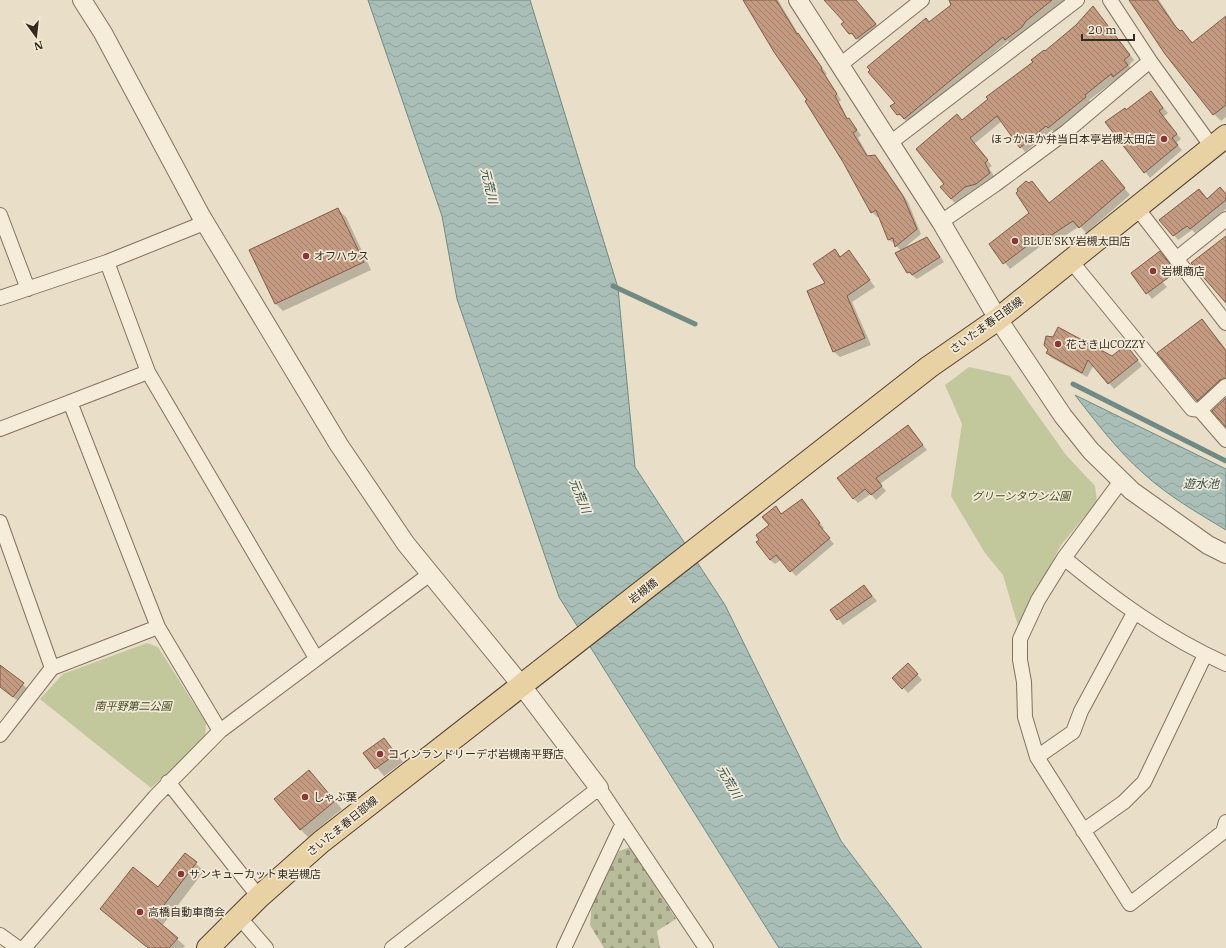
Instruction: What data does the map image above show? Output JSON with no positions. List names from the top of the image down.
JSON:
{
  "streets": {
    "main road": ["さいたま春日部線", "岩槻橋"]
  },
  "crossings": [
    ["さいたま春日部線", "岩槻橋"]
  ],
  "water": ["元荒川", "遊水池"],
  "parks": ["グリーンタウン公園", "南平野第二公園"],
  "places": [
    "ほっかほか弁当日本亭岩槻太田店",
    "BLUE SKY岩槻太田店",
    "オフハウス",
    "岩槻商店",
    "花さき山COZZY",
    "コインランドリーデポ岩槻南平野店",
    "しゃぶ葉",
    "サンキューカット東岩槻店",
    "高橋自動車商会"
  ],
  "scale_bar": "20 m",
  "north": "bottom"
}
